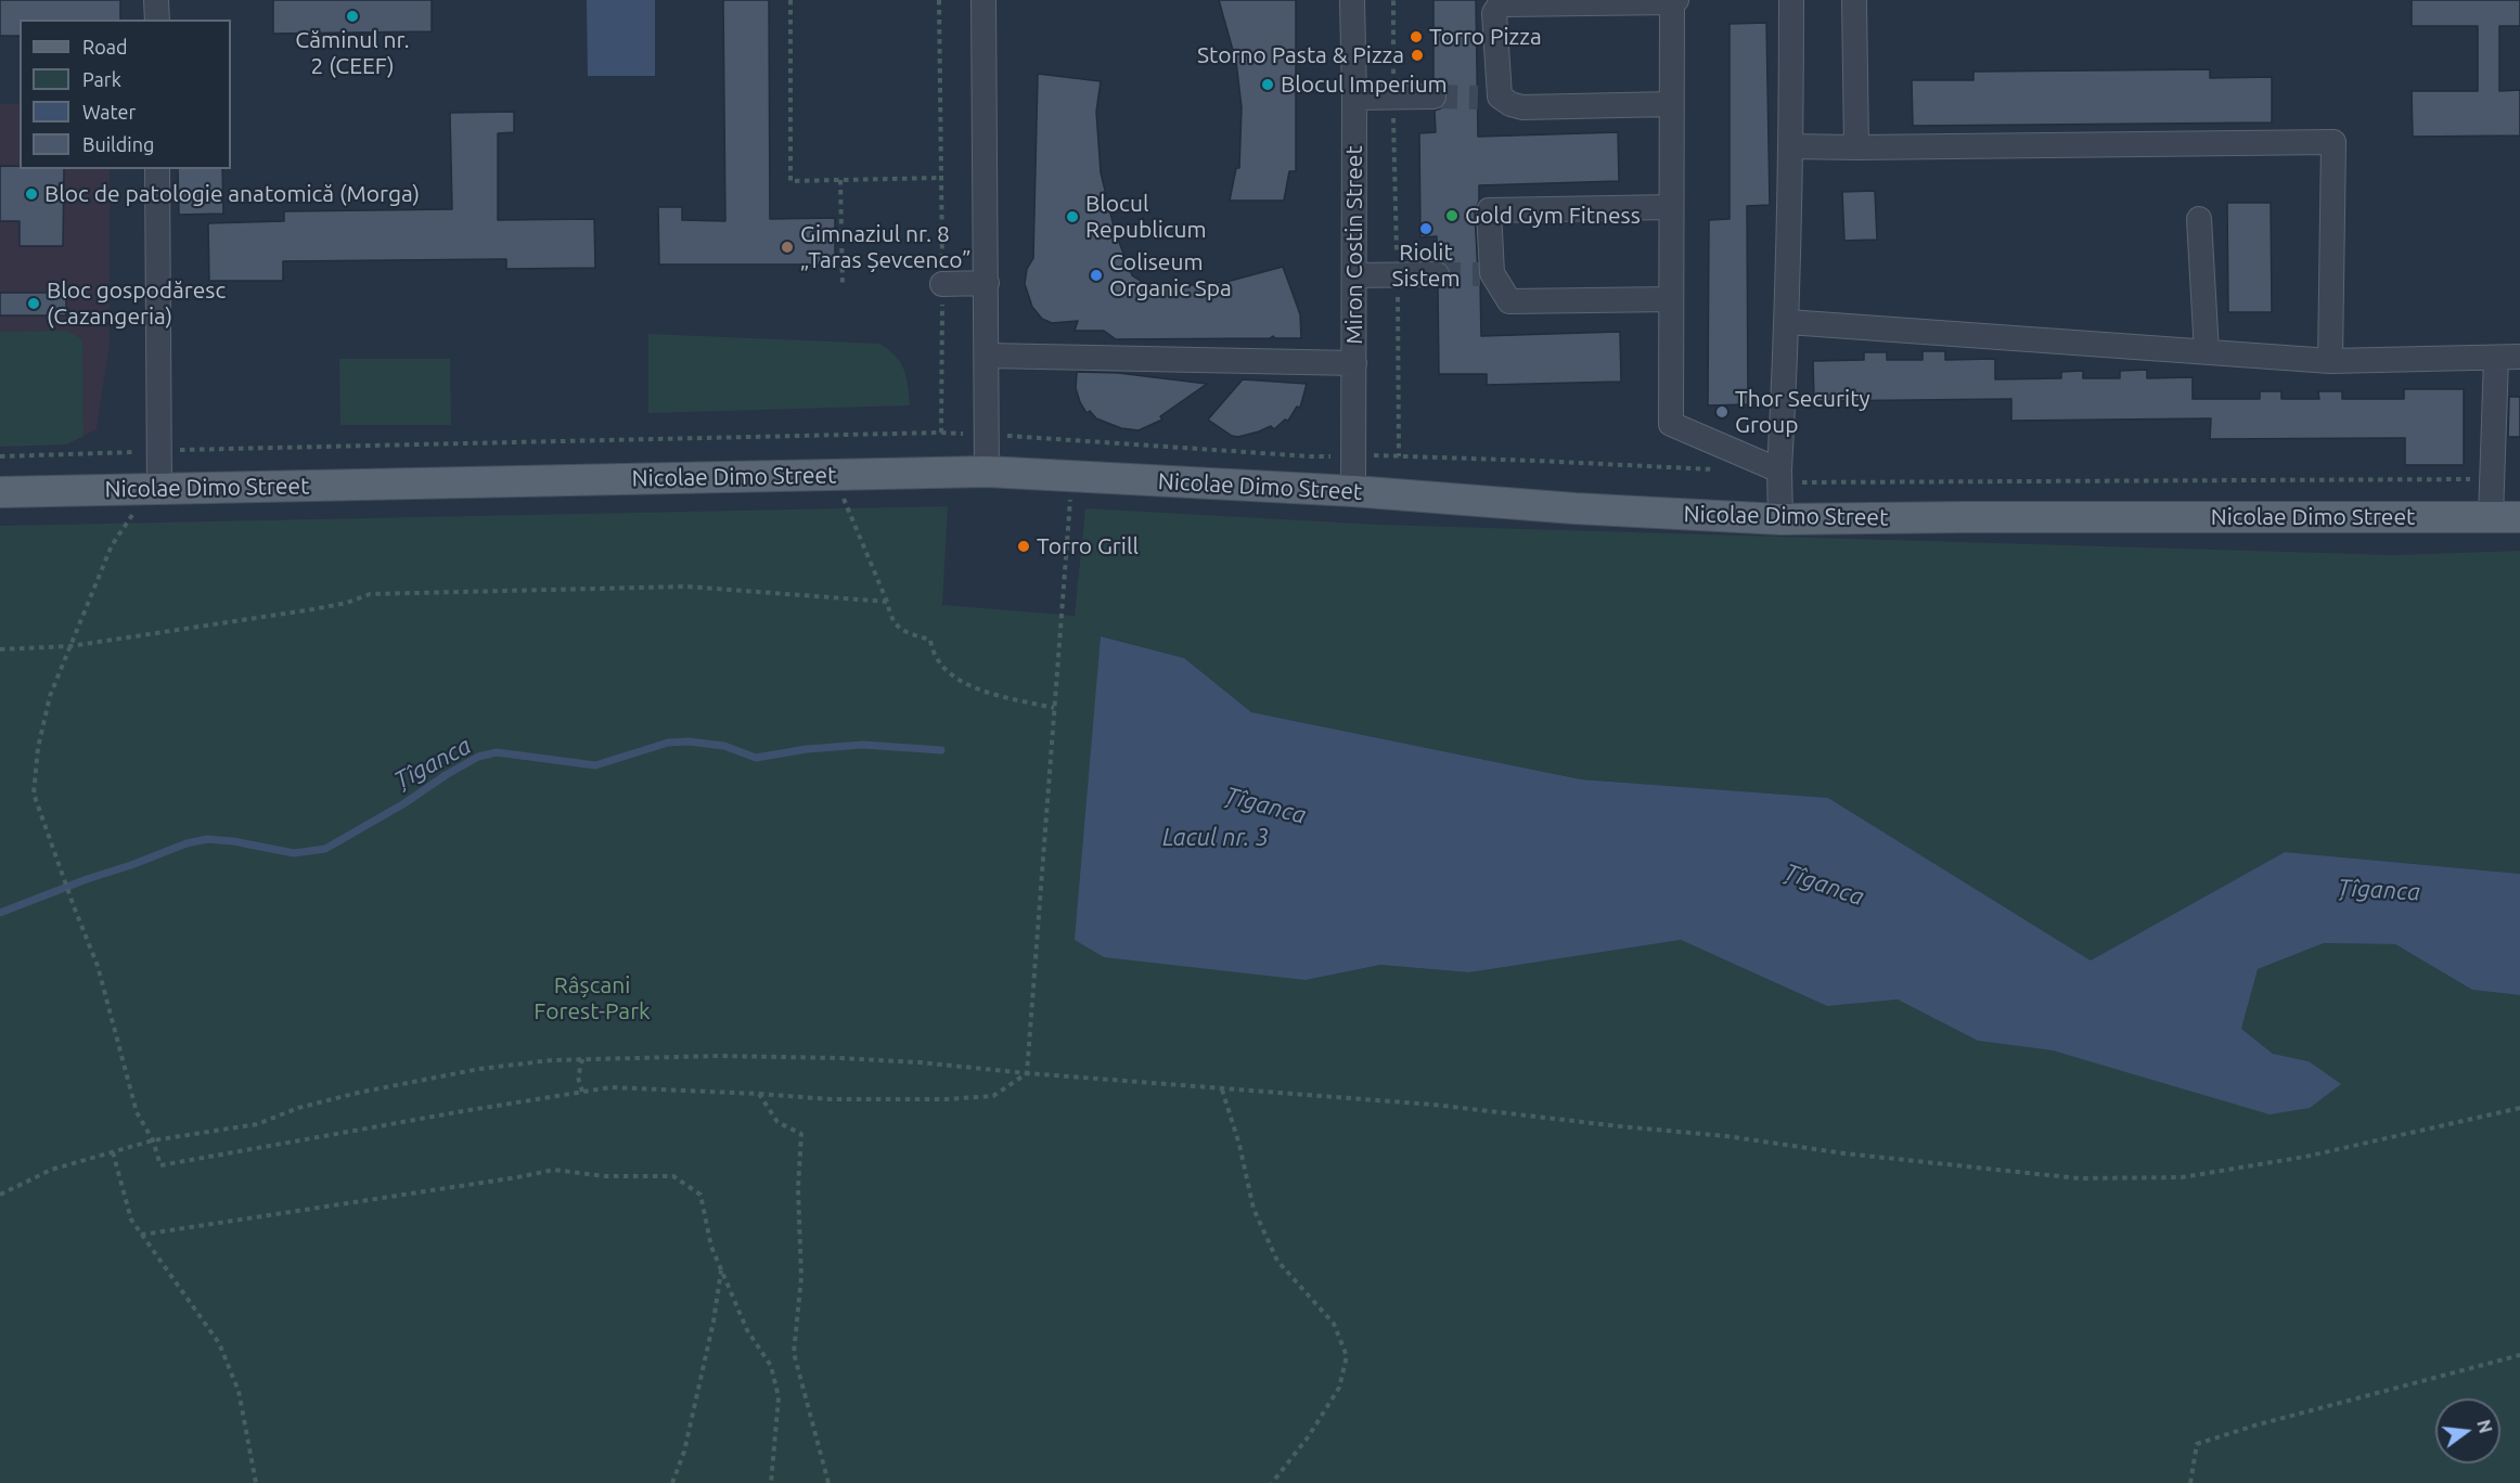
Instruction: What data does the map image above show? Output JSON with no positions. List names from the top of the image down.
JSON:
{
  "streets": {
    "main road": ["Nicolae Dimo Street"],
    "street": ["Miron Costin Street"]
  },
  "crossings": [
    ["Miron Costin Street", "Nicolae Dimo Street"]
  ],
  "water": ["Țîganca", "Lacul nr. 3"],
  "parks": ["Râșcani Forest-Park"],
  "places": [
    "Căminul nr. 2 (CEEF)",
    "Torro Pizza",
    "Storno Pasta & Pizza",
    "Blocul Imperium",
    "Bloc de patologie anatomică (Morga)",
    "Gold Gym Fitness",
    "Blocul Republicum",
    "Riolit Sistem",
    "Gimnaziul nr. 8 „Taras Șevcenco”",
    "Coliseum Organic Spa",
    "Bloc gospodăresc (Cazangeria)",
    "Thor Security Group",
    "Torro Grill"
  ],
  "legend": [
    "Road",
    "Park",
    "Water",
    "Building"
  ],
  "north": "right"
}
